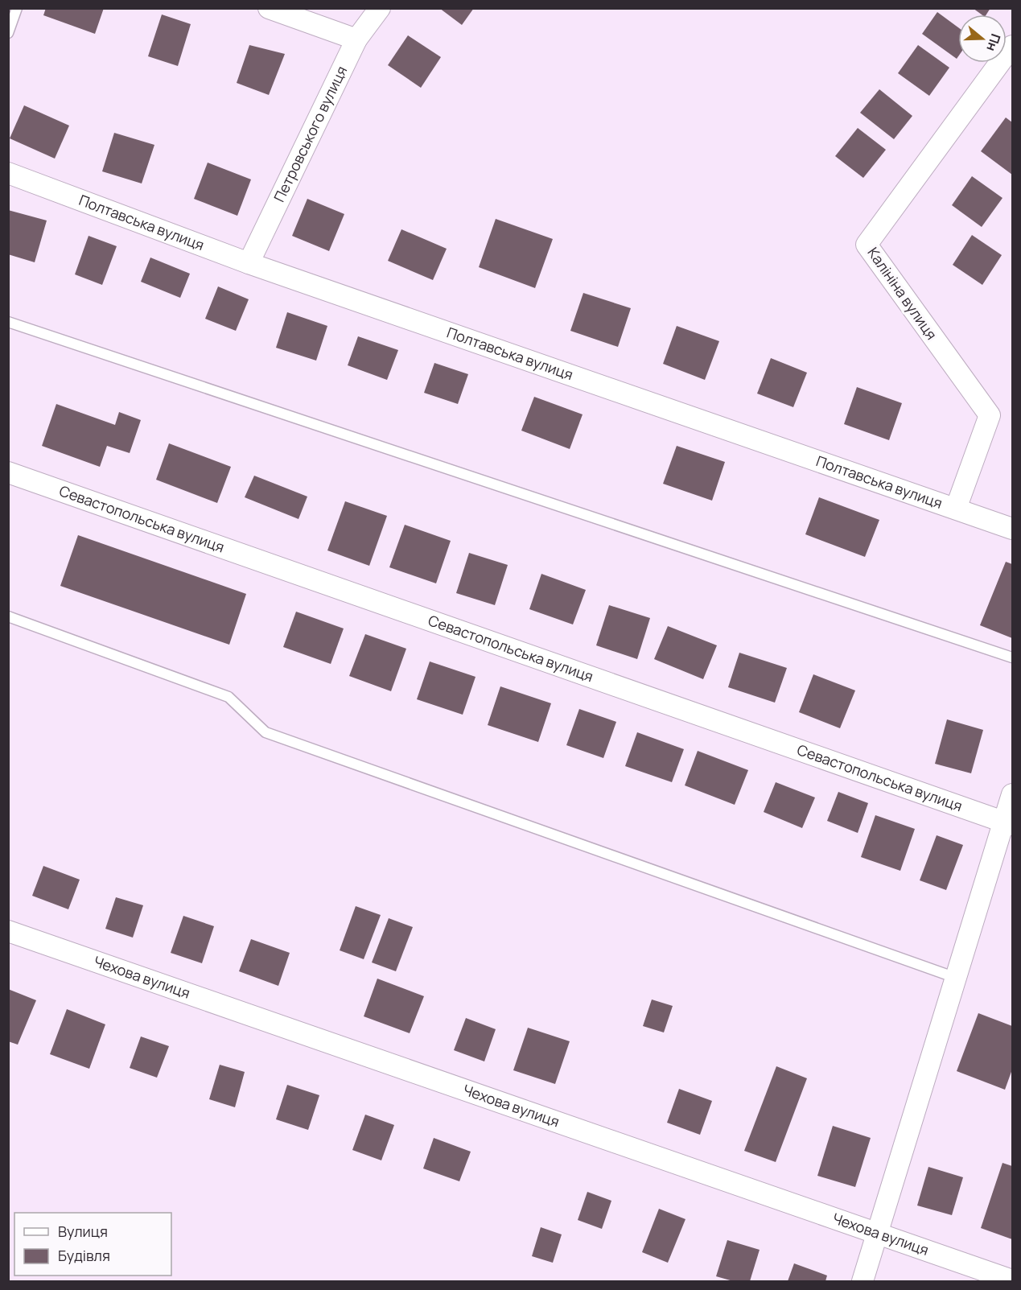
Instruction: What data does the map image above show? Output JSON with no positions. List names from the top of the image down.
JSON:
{
  "streets": {
    "street": [
      "Петровського вулиця",
      "Полтавська вулиця",
      "Калініна вулиця",
      "Севастопольська вулиця",
      "Чехова вулиця"
    ]
  },
  "crossings": [
    ["Петровського вулиця", "Полтавська вулиця"],
    ["Полтавська вулиця", "Калініна вулиця"]
  ],
  "legend": ["Вулиця", "Будівля"],
  "north": "right"
}
